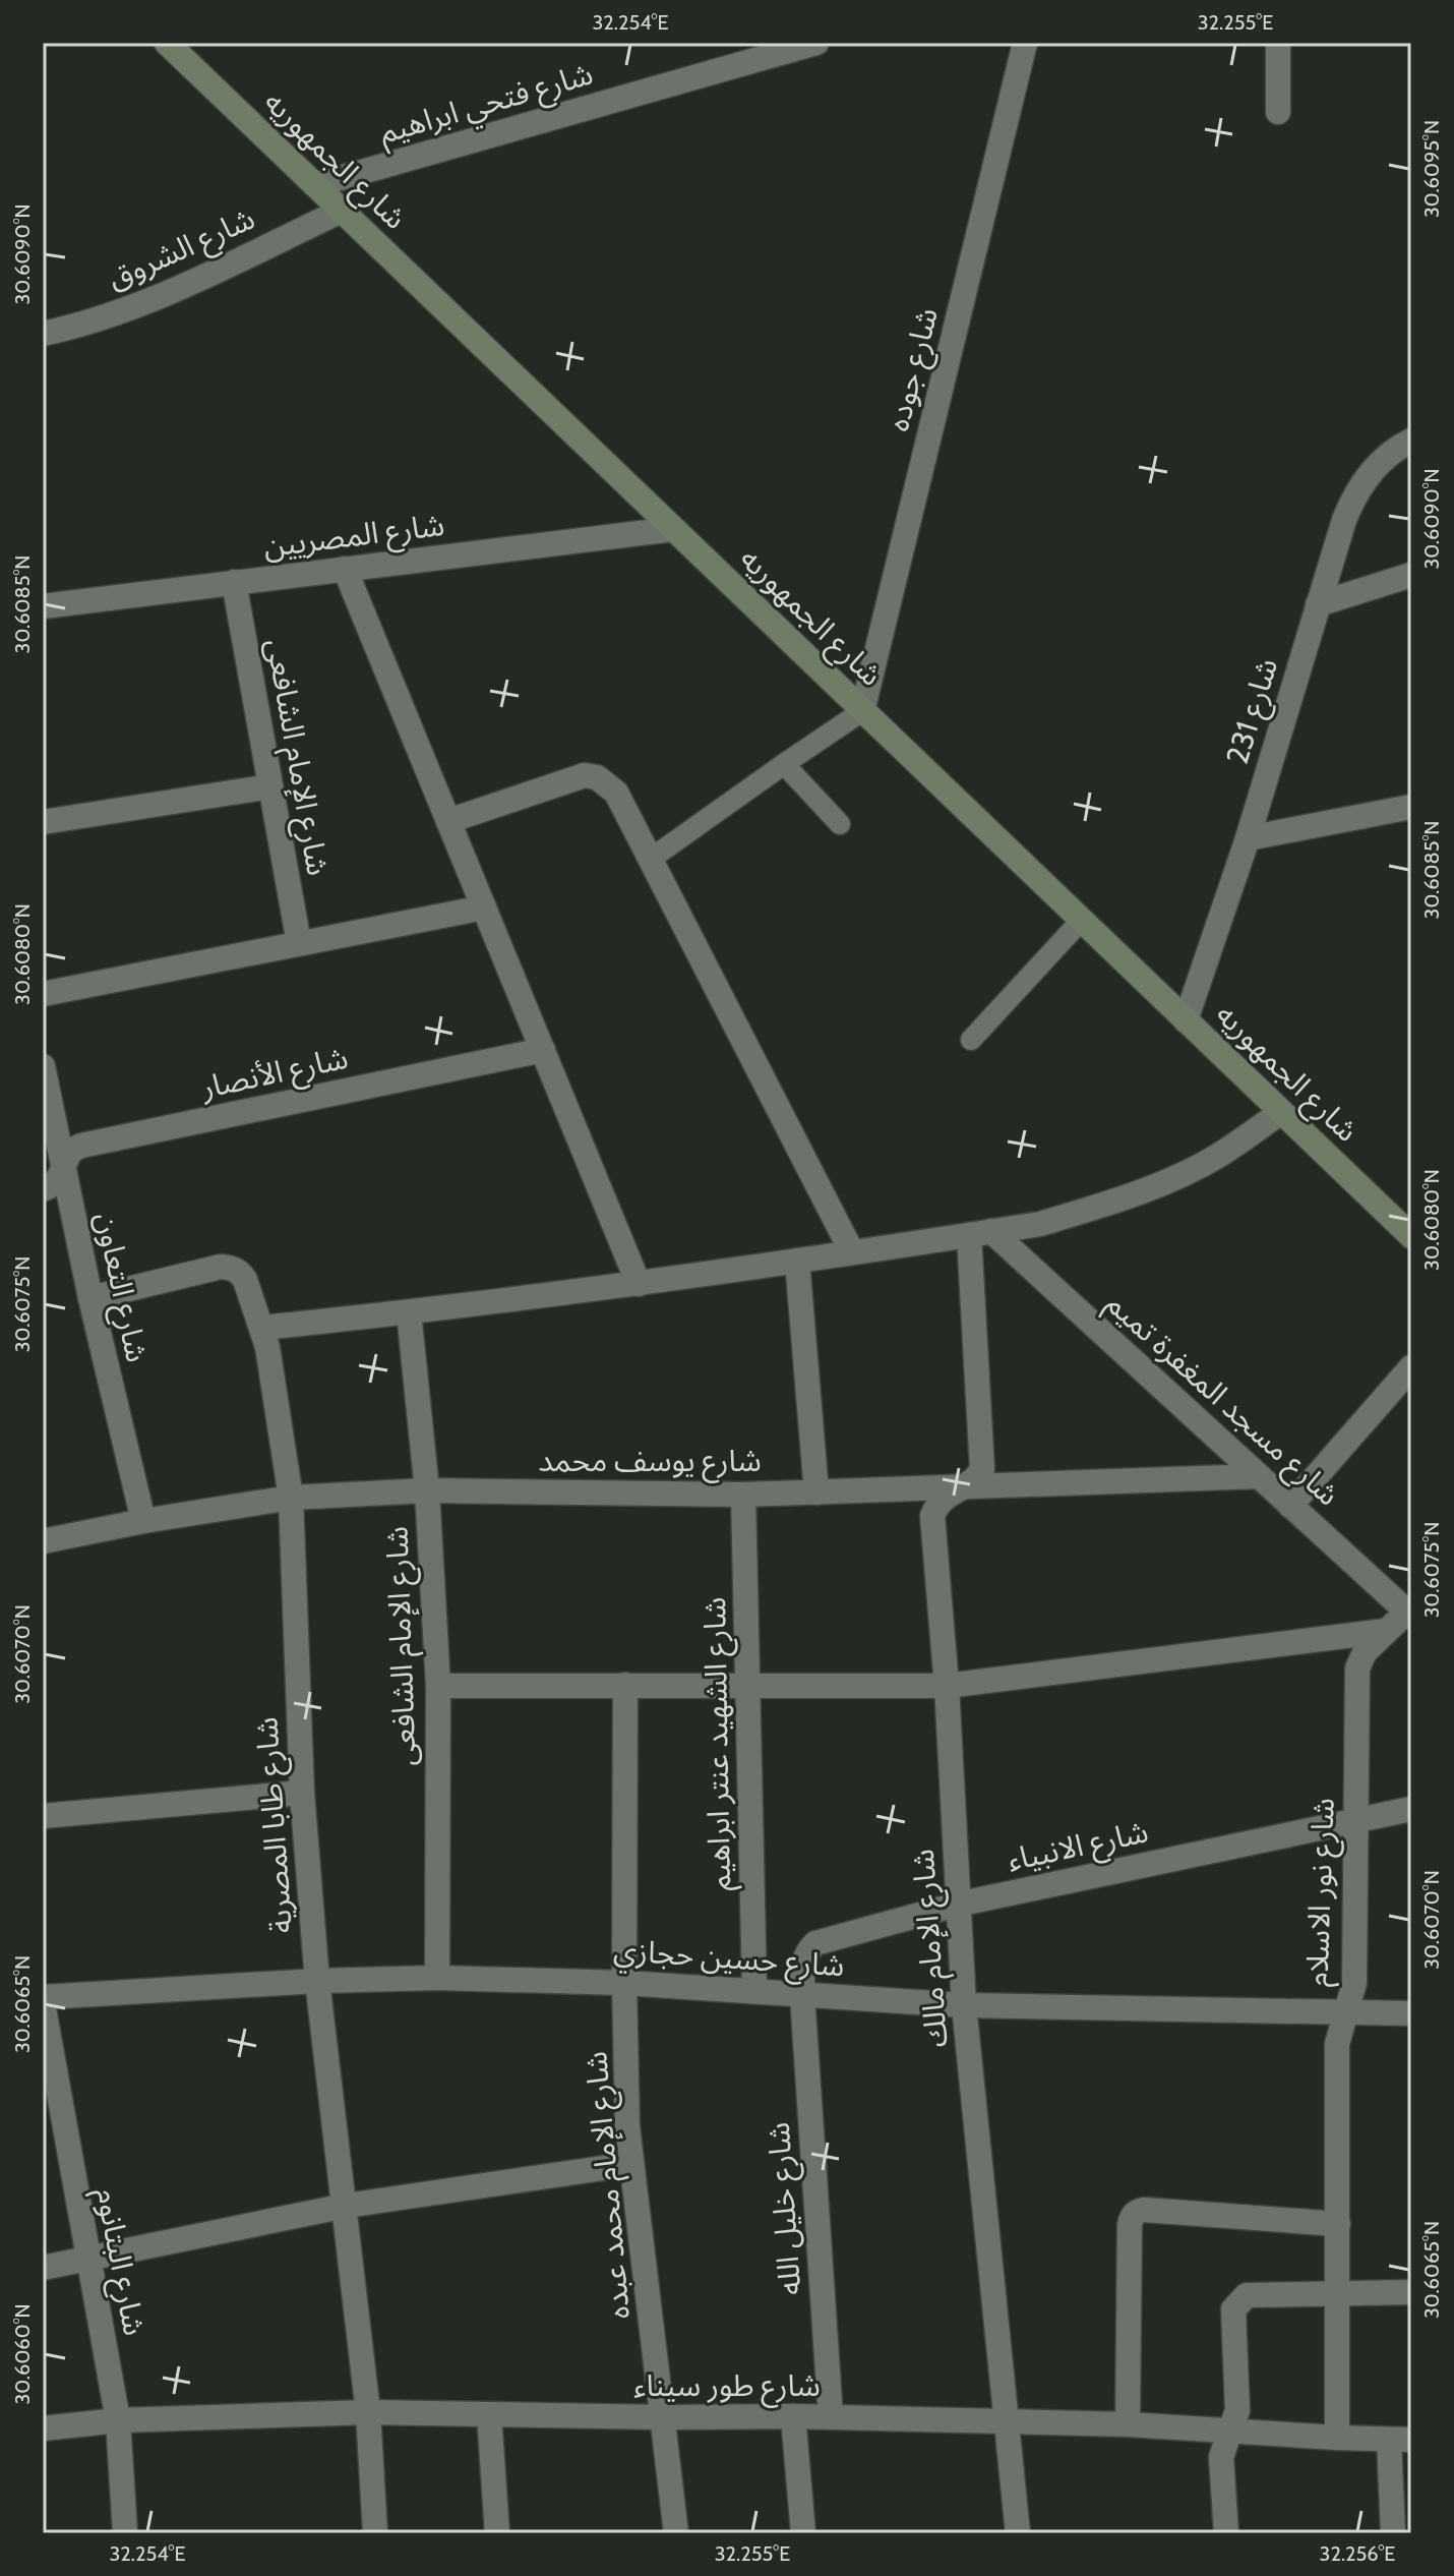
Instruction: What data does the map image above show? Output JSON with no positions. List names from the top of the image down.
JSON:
{
  "streets": {
    "main road": ["شارع الجمهوريه"],
    "street": [
      "شارع فتحي ابراهيم",
      "شارع الشروق",
      "شارع جوده",
      "شارع المصريين",
      "شارع 231",
      "شارع الإمام الشافعى",
      "شارع الأنصار",
      "شارع التعاون",
      "شارع مسجد المغفرة تميم",
      "شارع يوسف محمد",
      "شارع الشهيد عنتر ابراهيم",
      "شارع طابا المصرية",
      "شارع الانبياء",
      "شارع نور الاسلام",
      "شارع الإمام مالك",
      "شارع حسين حجازي",
      "شارع الإمام محمد عبده",
      "شارع خليل الله",
      "شارع البتانوم",
      "شارع طور سيناء"
    ]
  },
  "crossings": [
    ["شارع فتحي ابراهيم", "شارع الجمهوريه"],
    ["شارع الجمهوريه", "شارع الشروق"],
    ["شارع الجمهوريه", "شارع جوده"],
    ["شارع الجمهوريه", "شارع المصريين"],
    ["شارع الجمهوريه", "شارع 231"],
    ["شارع المصريين", "شارع الإمام الشافعى"],
    ["شارع الإمام الشافعى", "شارع يوسف محمد"],
    ["شارع الإمام الشافعى", "شارع حسين حجازي"],
    ["شارع الأنصار", "شارع التعاون"],
    ["شارع التعاون", "شارع يوسف محمد"],
    ["شارع التعاون", "شارع طابا المصرية"],
    ["شارع مسجد المغفرة تميم", "شارع يوسف محمد"],
    ["شارع مسجد المغفرة تميم", "شارع نور الاسلام"],
    ["شارع مسجد المغفرة تميم", "شارع الإمام مالك"],
    ["شارع يوسف محمد", "شارع الشهيد عنتر ابراهيم"],
    ["شارع يوسف محمد", "شارع طابا المصرية"],
    ["شارع يوسف محمد", "شارع الإمام مالك"],
    ["شارع الشهيد عنتر ابراهيم", "شارع حسين حجازي"],
    ["شارع طابا المصرية", "شارع حسين حجازي"],
    ["شارع طابا المصرية", "شارع طور سيناء"],
    ["شارع الانبياء", "شارع نور الاسلام"],
    ["شارع الانبياء", "شارع الإمام مالك"],
    ["شارع الانبياء", "شارع حسين حجازي"],
    ["شارع الانبياء", "شارع خليل الله"],
    ["شارع نور الاسلام", "شارع حسين حجازي"],
    ["شارع نور الاسلام", "شارع طور سيناء"],
    ["شارع الإمام مالك", "شارع حسين حجازي"],
    ["شارع الإمام مالك", "شارع طور سيناء"],
    ["شارع حسين حجازي", "شارع الإمام محمد عبده"],
    ["شارع حسين حجازي", "شارع خليل الله"],
    ["شارع حسين حجازي", "شارع البتانوم"],
    ["شارع الإمام محمد عبده", "شارع طور سيناء"],
    ["شارع خليل الله", "شارع طور سيناء"],
    ["شارع البتانوم", "شارع طور سيناء"]
  ],
  "coordinates": [
    "32.254°E",
    "32.255°E",
    "30.6095°N",
    "30.6090°N",
    "30.6085°N",
    "30.6080°N",
    "30.6075°N",
    "30.6070°N",
    "30.6065°N",
    "30.6060°N",
    "32.256°E"
  ]
}
